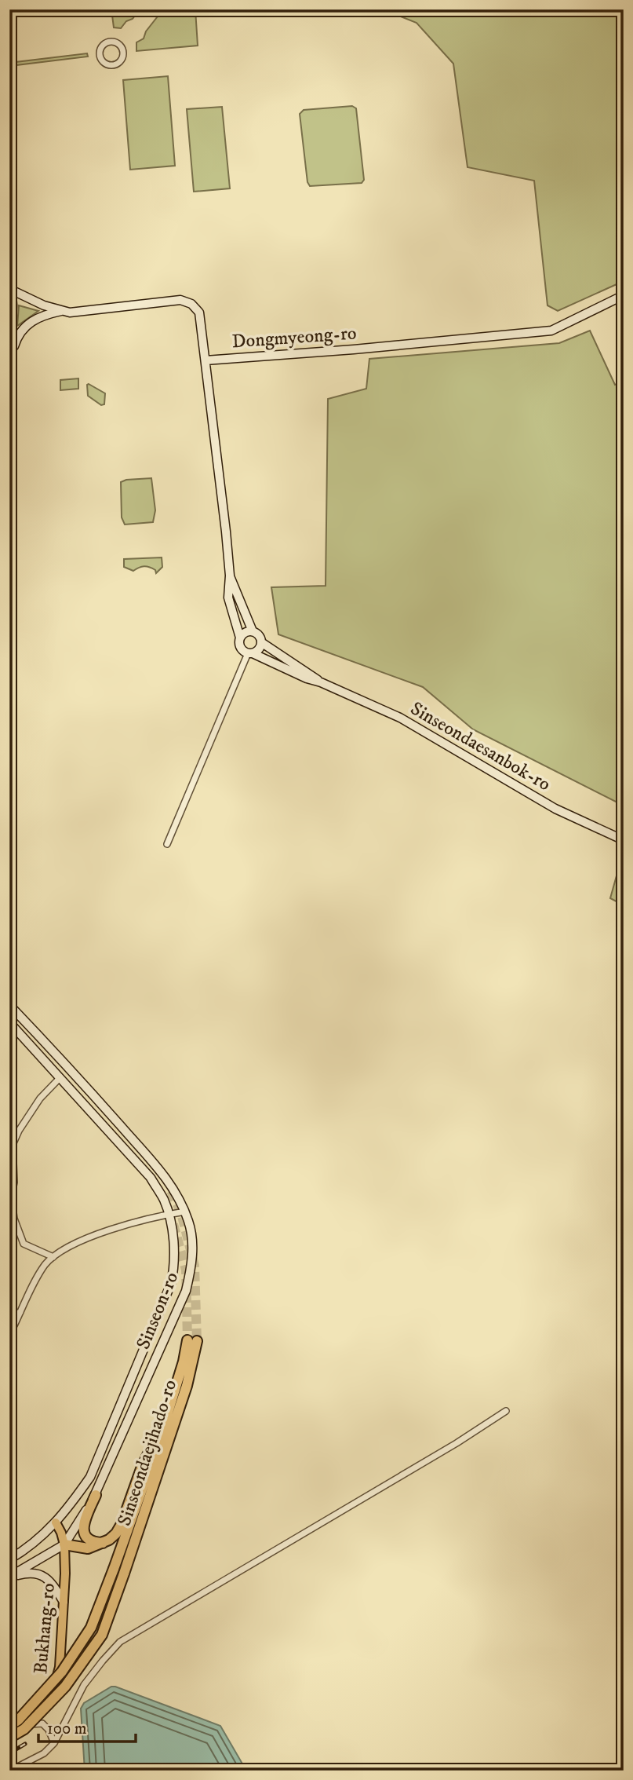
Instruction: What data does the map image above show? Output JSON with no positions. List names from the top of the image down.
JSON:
{
  "streets": {
    "highway": ["Sinseondaejihado-ro"],
    "main road": [
      "Dongmyeong-ro",
      "Sinseondaesanbok-ro",
      "Sinseon-ro",
      "Bukhang-ro"
    ]
  },
  "crossings": [
    ["Dongmyeong-ro", "Sinseondaesanbok-ro"],
    ["Sinseon-ro", "Bukhang-ro"],
    ["Sinseondaejihado-ro", "Bukhang-ro"]
  ],
  "scale_bar": "100 m"
}
